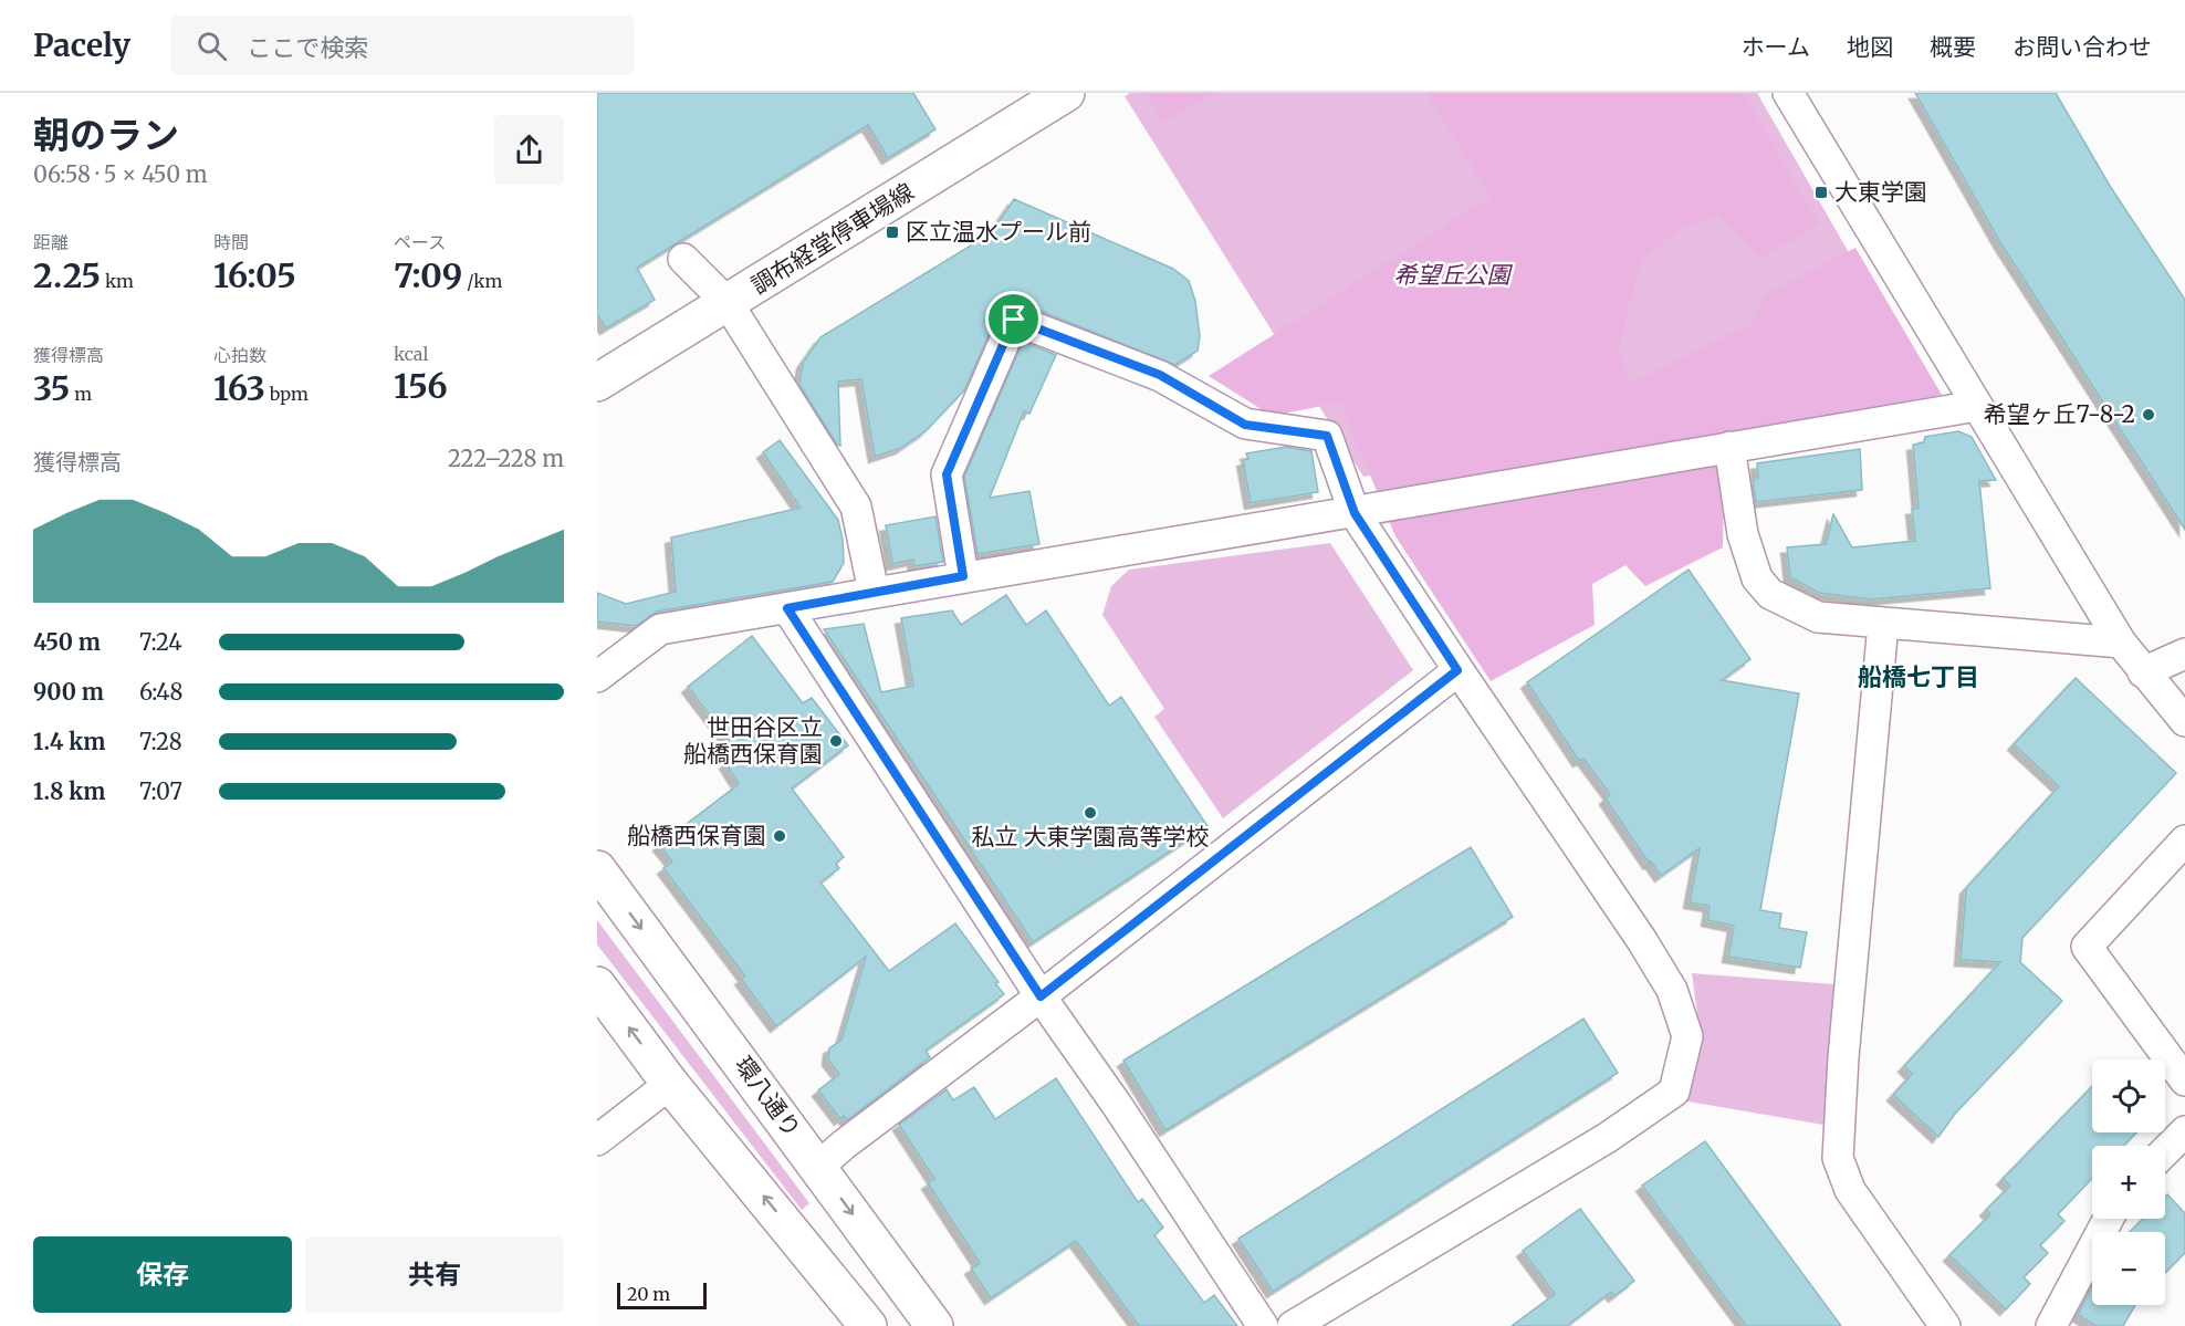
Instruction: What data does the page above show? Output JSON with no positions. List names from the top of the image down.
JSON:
{
  "streets": {
    "main road": ["調布経堂停車場線", "環八通り"]
  },
  "districts": ["船橋七丁目"],
  "parks": ["希望丘公園"],
  "places": {
    "transit": ["大東学園", "区立温水プール前"],
    "other": [
      "希望ヶ丘7-8-2",
      "世田谷区立 船橋西保育園",
      "私立 大東学園高等学校",
      "船橋西保育園"
    ]
  },
  "scale_bar": "20 m",
  "page": {
    "header": "Pacely",
    "search": "ここで検索",
    "nav": [
      "ホーム",
      "地図",
      "概要",
      "お問い合わせ"
    ],
    "heading": ["朝のラン", "06:58 · 5 × 450 m"],
    "stats": [
      ["距離", "2.25 km"],
      ["時間", "16:05"],
      ["ペース", "7:09 /km"],
      ["獲得標高", "35 m"],
      ["心拍数", "163 bpm"],
      ["kcal", "156"]
    ],
    "chart": ["獲得標高", "222–228 m"],
    "list": [
      {
        "name": "450 m",
        "note": "7:24"
      },
      {
        "name": "900 m",
        "note": "6:48"
      },
      {
        "name": "1.4 km",
        "note": "7:28"
      },
      {
        "name": "1.8 km",
        "note": "7:07"
      }
    ],
    "map_buttons": ["+", "−"],
    "buttons": ["保存", "共有"],
    "scale": "20 m"
  }
}
